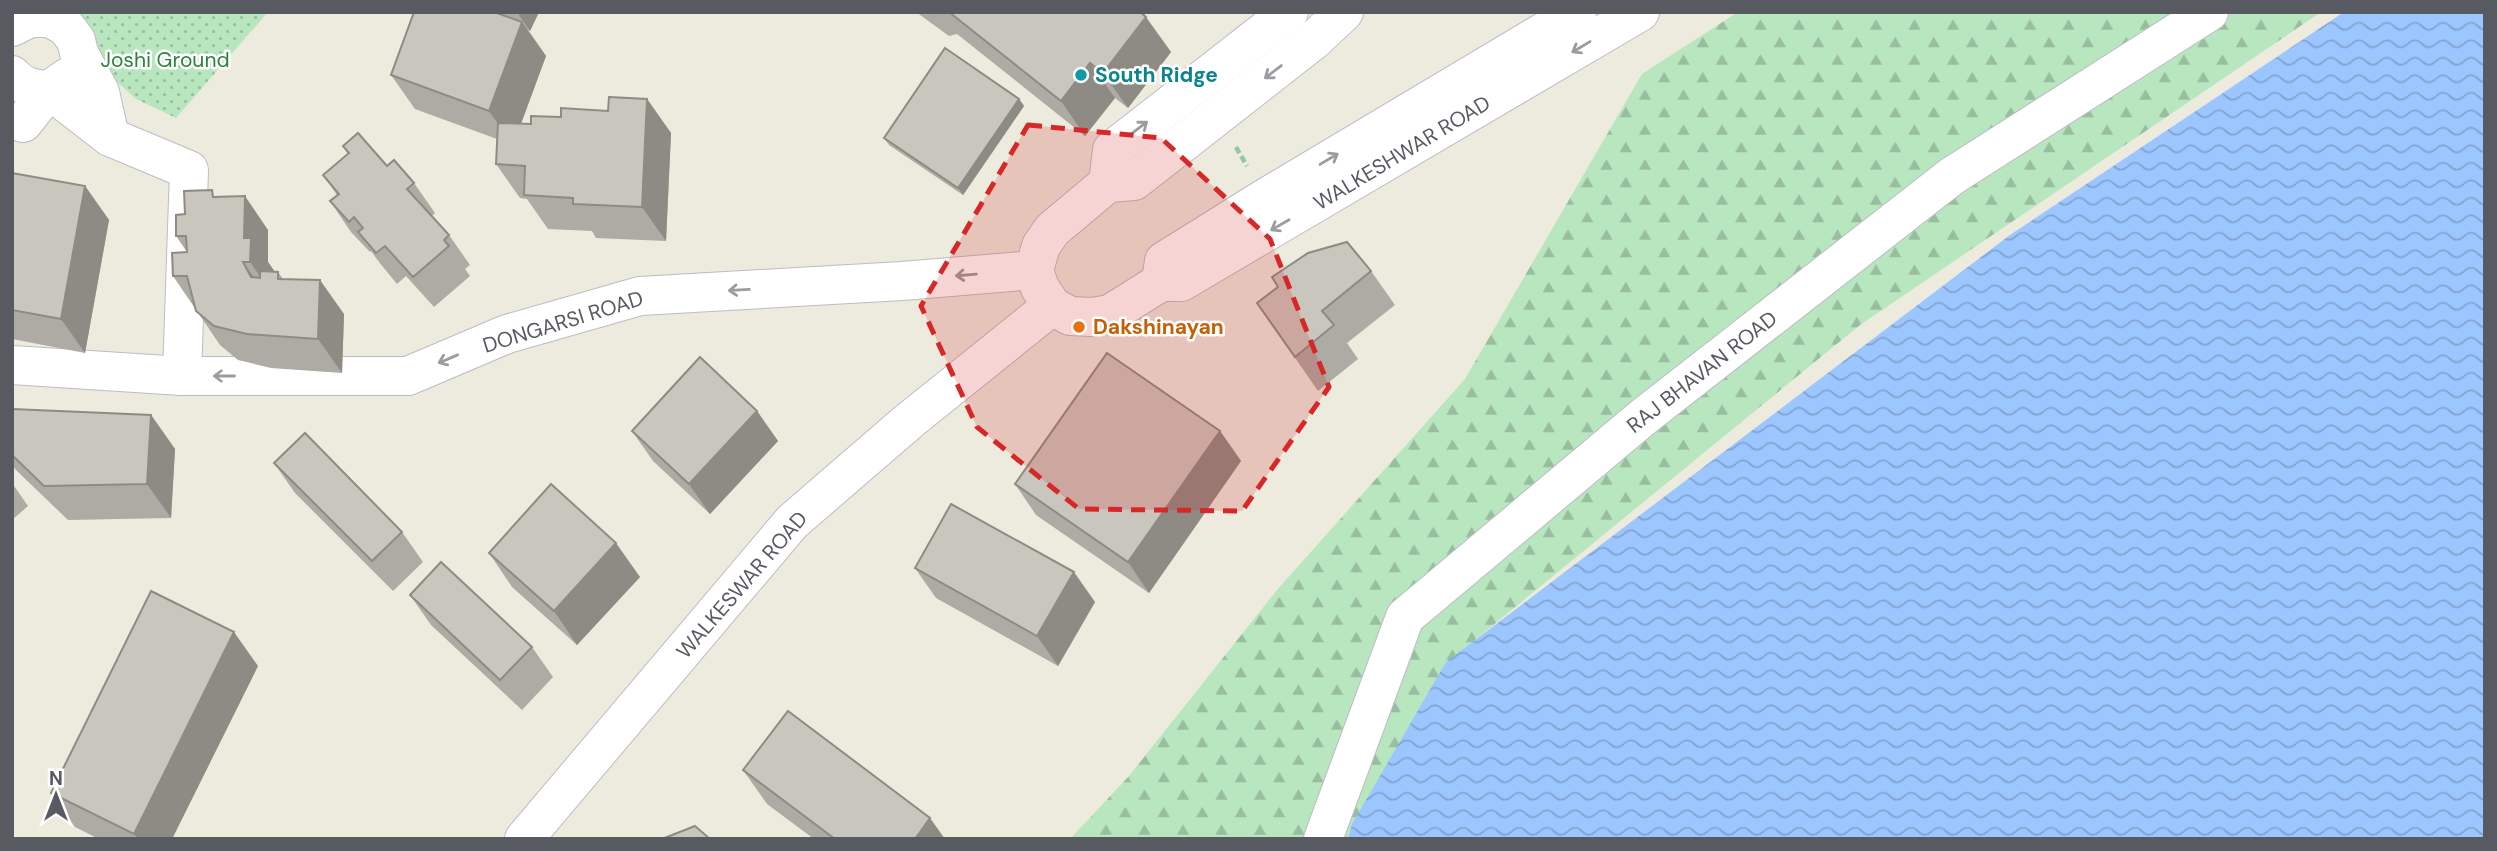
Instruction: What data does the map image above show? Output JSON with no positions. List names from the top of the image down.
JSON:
{
  "streets": {
    "street": [
      "WALKESHWAR ROAD",
      "DONGARSI ROAD",
      "RAJ BHAVAN ROAD",
      "WALKESWAR ROAD"
    ]
  },
  "crossings": [
    ["WALKESHWAR ROAD", "WALKESWAR ROAD"]
  ],
  "one_way": ["DONGARSI ROAD"],
  "parks": ["Joshi Ground"],
  "places": ["South Ridge", "Dakshinayan"],
  "north": "top"
}
